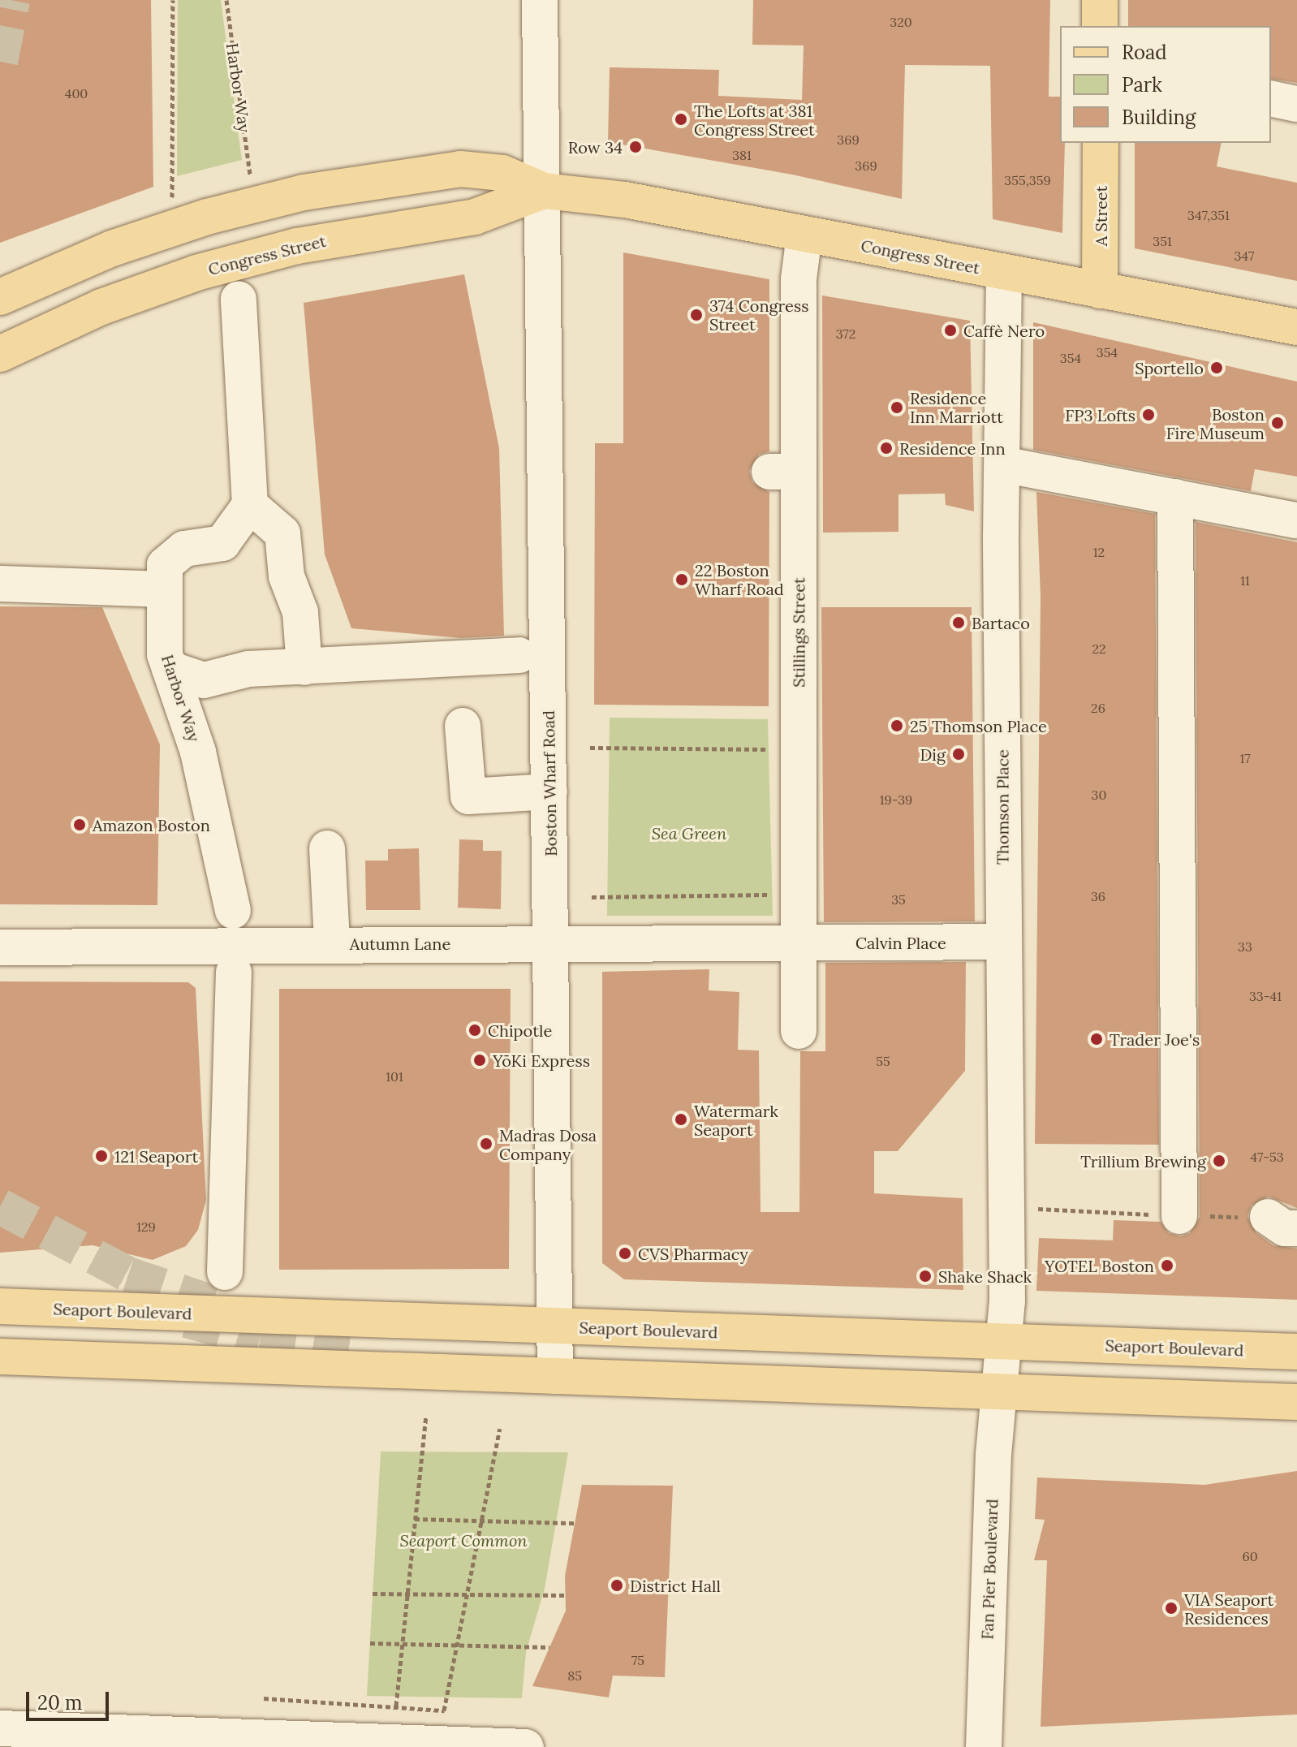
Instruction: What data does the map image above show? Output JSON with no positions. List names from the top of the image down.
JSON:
{
  "streets": {
    "main road": ["A Street", "Congress Street", "Seaport Boulevard"],
    "street": [
      "Harbor Way",
      "Stillings Street",
      "Boston Wharf Road",
      "Thomson Place",
      "Calvin Place",
      "Autumn Lane",
      "Fan Pier Boulevard"
    ]
  },
  "crossings": [
    ["A Street", "Congress Street"],
    ["Congress Street", "Stillings Street"],
    ["Congress Street", "Boston Wharf Road"],
    ["Congress Street", "Thomson Place"],
    ["Stillings Street", "Calvin Place"],
    ["Stillings Street", "Autumn Lane"],
    ["Boston Wharf Road", "Autumn Lane"],
    ["Boston Wharf Road", "Seaport Boulevard"],
    ["Thomson Place", "Calvin Place"],
    ["Thomson Place", "Seaport Boulevard"],
    ["Thomson Place", "Fan Pier Boulevard"],
    ["Calvin Place", "Autumn Lane"],
    ["Seaport Boulevard", "Fan Pier Boulevard"]
  ],
  "parks": ["Sea Green", "Seaport Common"],
  "places": [
    "The Lofts at 381 Congress Street",
    "Row 34",
    "374 Congress Street",
    "Caffè Nero",
    "Sportello",
    "Residence Inn Marriott",
    "FP3 Lofts",
    "Boston Fire Museum",
    "Residence Inn",
    "22 Boston Wharf Road",
    "Bartaco",
    "25 Thomson Place",
    "Dig",
    "Amazon Boston",
    "Chipotle",
    "Trader Joe's",
    "YōKi Express",
    "Watermark Seaport",
    "Madras Dosa Company",
    "121 Seaport",
    "Trillium Brewing",
    "CVS Pharmacy",
    "YOTEL Boston",
    "Shake Shack",
    "District Hall",
    "VIA Seaport Residences"
  ],
  "house_numbers": [
    "320",
    "400",
    "369",
    "381",
    "369",
    "355,359",
    "347,351",
    "351",
    "347",
    "372",
    "354",
    "354",
    "12",
    "11",
    "22",
    "26",
    "17",
    "30",
    "19-39",
    "36",
    "35",
    "33",
    "33-41",
    "55",
    "101",
    "47-53",
    "129",
    "60",
    "75",
    "85"
  ],
  "legend": ["Road", "Park", "Building"],
  "scale_bar": "20 m"
}
